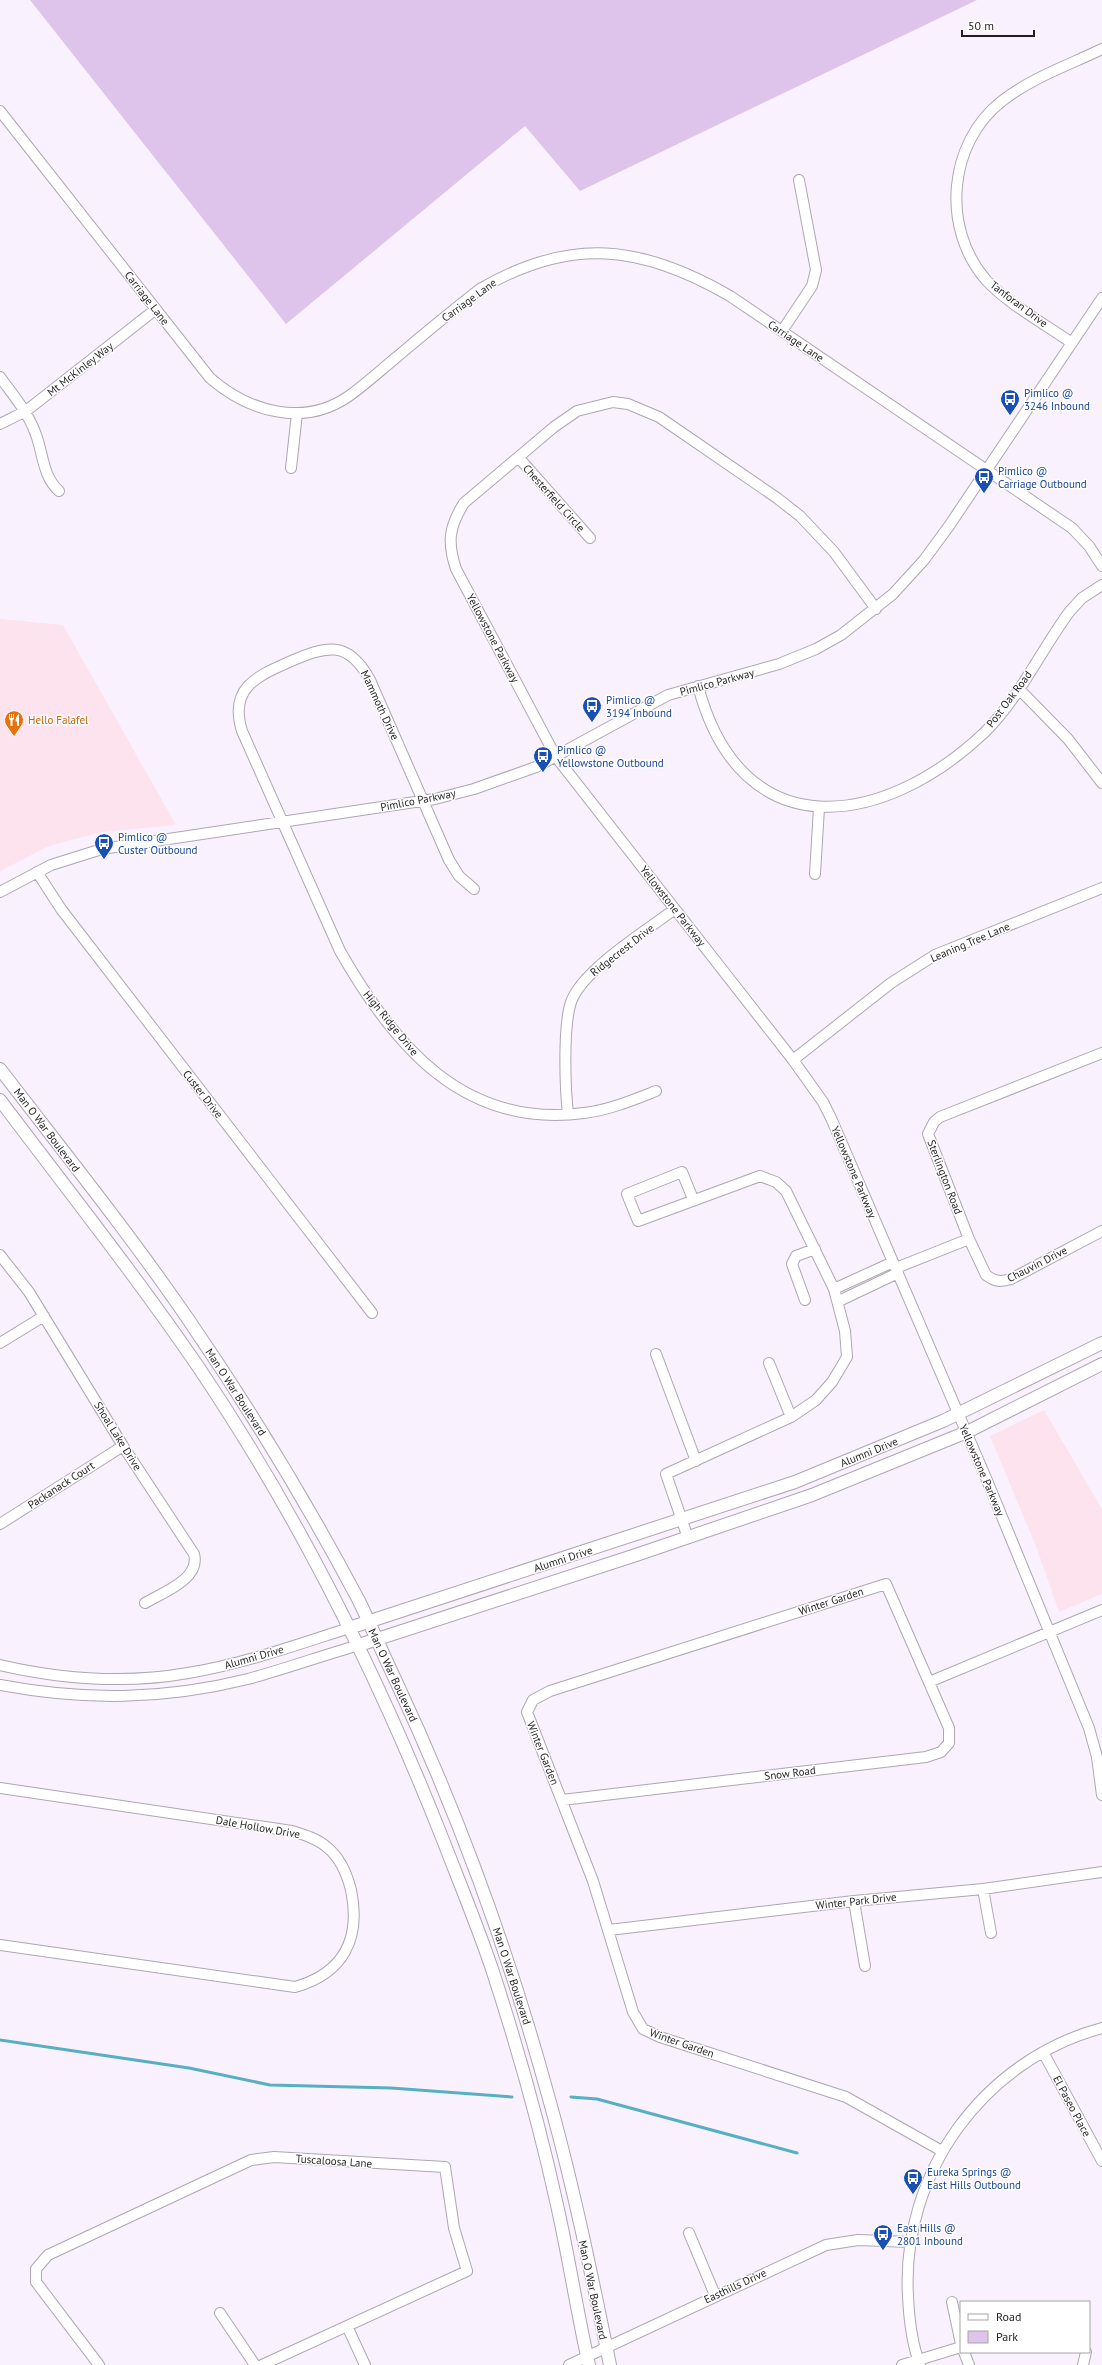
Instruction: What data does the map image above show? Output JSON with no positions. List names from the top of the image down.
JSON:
{
  "streets": {
    "main road": ["Man O War Boulevard", "Alumni Drive"],
    "street": [
      "Carriage Lane",
      "Tanforan Drive",
      "Mt McKinley Way",
      "Chesterfield Circle",
      "Yellowstone Parkway",
      "Pimlico Parkway",
      "Post Oak Road",
      "Mammoth Drive",
      "Leaning Tree Lane",
      "Ridgecrest Drive",
      "High Ridge Drive",
      "Custer Drive",
      "Sterlington Road",
      "Chauvin Drive",
      "Shoal Lake Drive",
      "Packanack Court",
      "Winter Garden",
      "Snow Road",
      "Dale Hollow Drive",
      "Winter Park Drive",
      "El Paseo Place",
      "Tuscaloosa Lane",
      "Easthills Drive"
    ]
  },
  "crossings": [
    ["Carriage Lane", "Mt McKinley Way"],
    ["Carriage Lane", "Pimlico Parkway"],
    ["Tanforan Drive", "Pimlico Parkway"],
    ["Chesterfield Circle", "Yellowstone Parkway"],
    ["Yellowstone Parkway", "Pimlico Parkway"],
    ["Yellowstone Parkway", "Leaning Tree Lane"],
    ["Yellowstone Parkway", "Ridgecrest Drive"],
    ["Yellowstone Parkway", "Alumni Drive"],
    ["Pimlico Parkway", "Post Oak Road"],
    ["Pimlico Parkway", "Mammoth Drive"],
    ["Pimlico Parkway", "High Ridge Drive"],
    ["Pimlico Parkway", "Custer Drive"],
    ["Mammoth Drive", "High Ridge Drive"],
    ["Ridgecrest Drive", "High Ridge Drive"],
    ["Man O War Boulevard", "Alumni Drive"],
    ["Man O War Boulevard", "Easthills Drive"],
    ["Sterlington Road", "Chauvin Drive"],
    ["Shoal Lake Drive", "Packanack Court"],
    ["Winter Garden", "Snow Road"],
    ["Winter Garden", "Winter Park Drive"]
  ],
  "places": {
    "bus stop": [
      "Pimlico @ 3246 Inbound",
      "Pimlico @ Carriage Outbound",
      "Pimlico @ 3194 Inbound",
      "Pimlico @ Yellowstone Outbound",
      "Pimlico @ Custer Outbound",
      "Eureka Springs @ East Hills Outbound",
      "East Hills @ 2801 Inbound"
    ],
    "restaurant": ["Hello Falafel"]
  },
  "legend": ["Road", "Park"],
  "scale_bar": "50 m"
}
